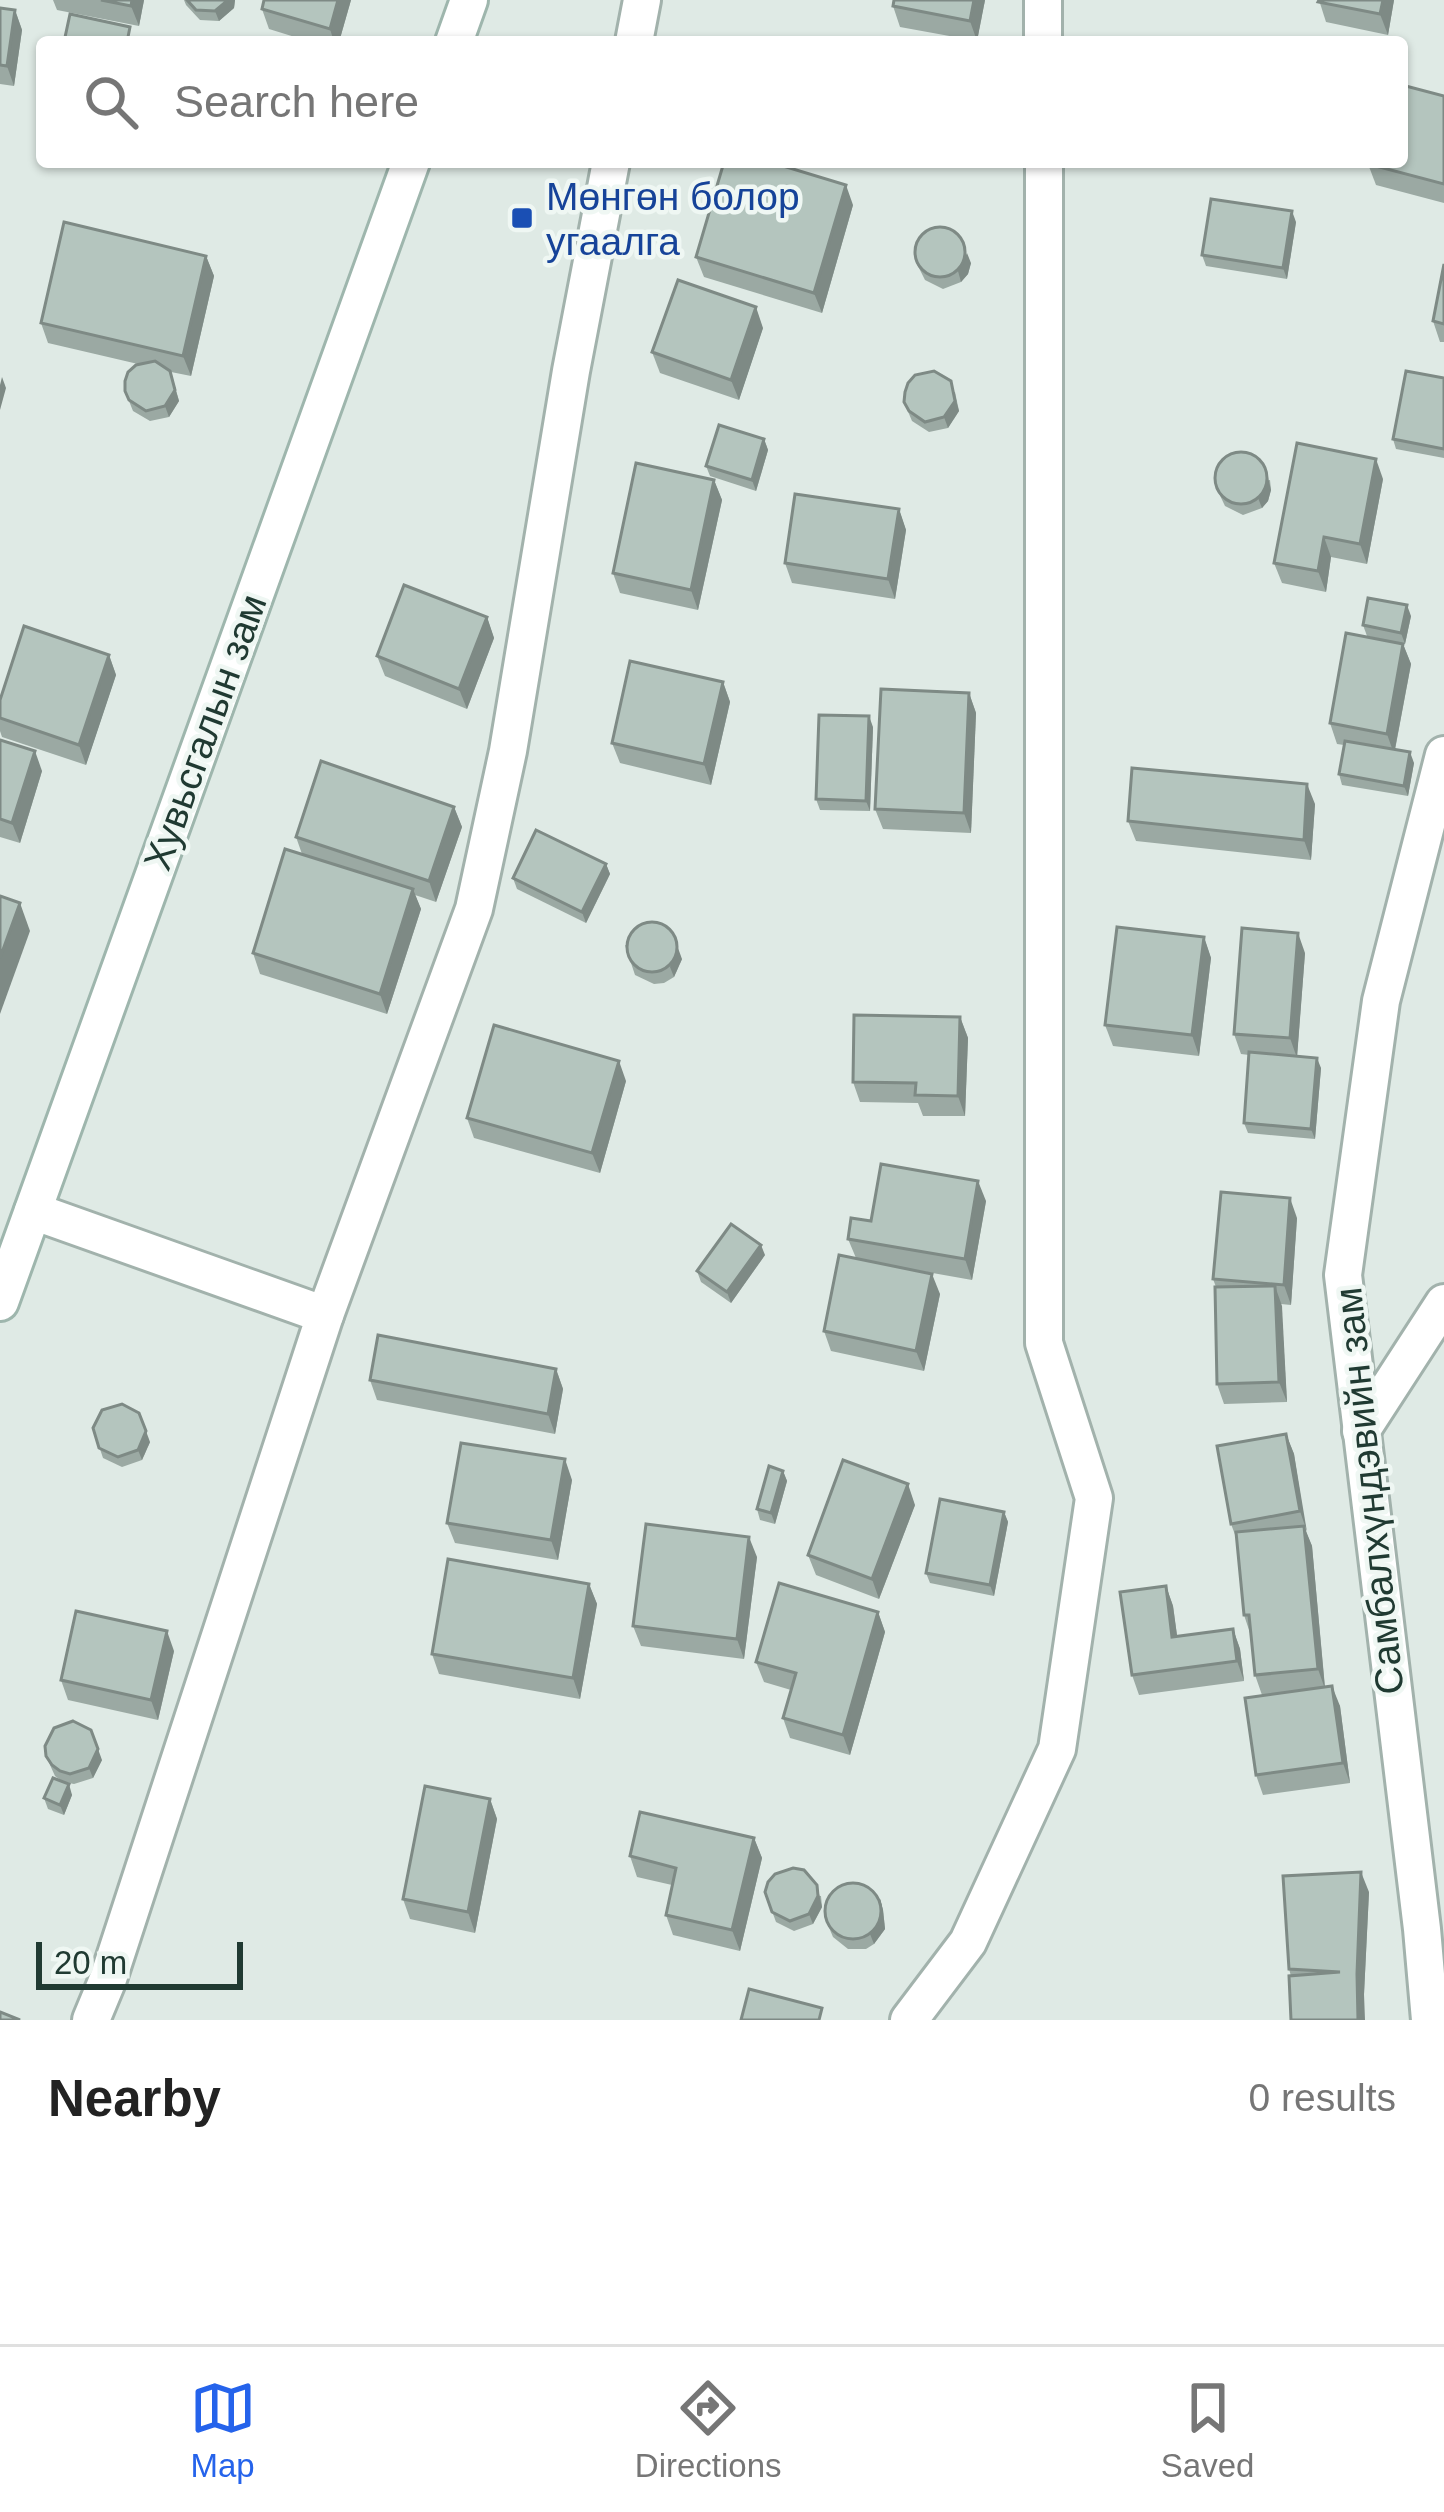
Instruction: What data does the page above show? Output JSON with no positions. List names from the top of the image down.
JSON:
{
  "streets": {
    "street": ["Хувьсгалын зам", "Самбалхүндэвийн зам"]
  },
  "places": {
    "transit": ["Мөнгөн болор угаалга"]
  },
  "scale_bar": "20 m",
  "page": {
    "search": "Search here",
    "scale": "20 m",
    "heading": ["Nearby", "0 results"],
    "nav": ["Map", "Directions", "Saved"]
  }
}
